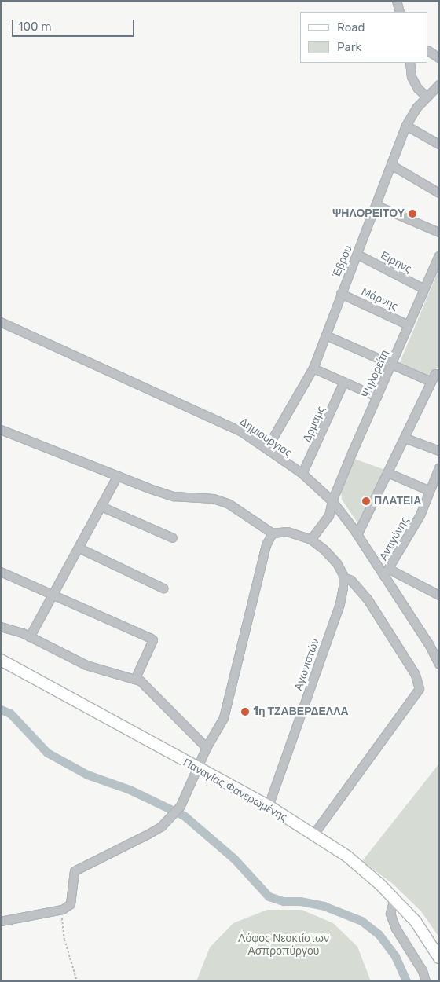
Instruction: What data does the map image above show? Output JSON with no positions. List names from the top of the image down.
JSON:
{
  "streets": {
    "main road": ["Παναγίας Φανερωμένης"],
    "street": [
      "Έβρου",
      "Ειρηνς",
      "Μάρνης",
      "Ψηλορείτη",
      "Δρμαμς",
      "Δημιουργιας",
      "Αντιγόνης",
      "Αγωνιστών"
    ]
  },
  "crossings": [
    ["Έβρου", "Ειρηνς"],
    ["Έβρου", "Μάρνης"],
    ["Έβρου", "Δημιουργιας"],
    ["Ειρηνς", "Ψηλορείτη"],
    ["Μάρνης", "Ψηλορείτη"],
    ["Ψηλορείτη", "Δημιουργιας"],
    ["Δρμαμς", "Δημιουργιας"],
    ["Δημιουργιας", "Αντιγόνης"],
    ["Αγωνιστών", "Παναγίας Φανερωμένης"]
  ],
  "parks": ["Λόφος Νεοκτίστων Ασπροπύργου"],
  "places": ["ΨΗΛΟΡΕΙΤΟΥ", "ΠΛΑΤΕΙΑ", "1η ΤΖΑΒΕΡΔΕΛΛΑ"],
  "legend": ["Road", "Park"],
  "scale_bar": "100 m"
}
